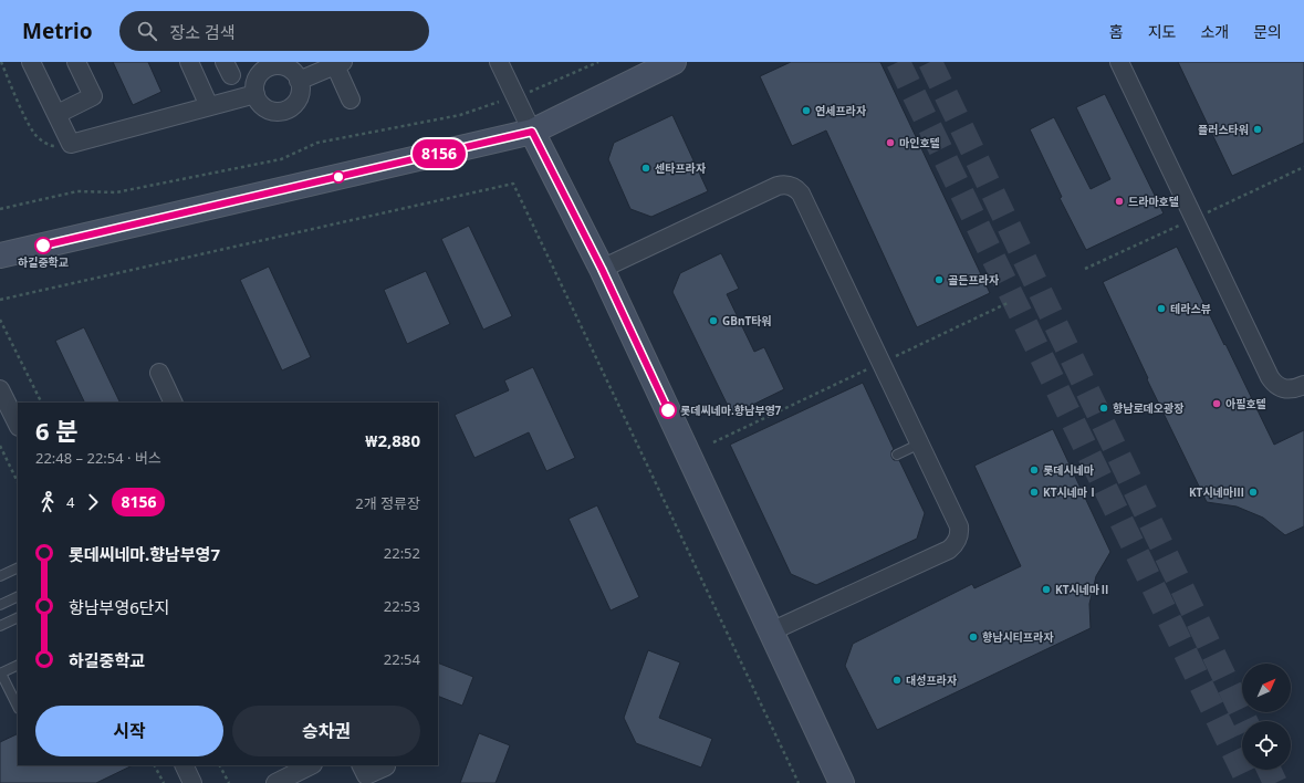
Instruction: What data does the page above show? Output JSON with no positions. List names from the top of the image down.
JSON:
{
  "places": [
    "연세프라자",
    "플러스타워",
    "마인호텔",
    "센타프라자",
    "드라마호텔",
    "하길중학교",
    "골든프라자",
    "테라스뷰",
    "GBnT타워",
    "아필호텔",
    "향남로데오광장",
    "롯데씨네마.향남부영7",
    "롯데시네마",
    "KT시네마Ⅰ",
    "KT시네마Ⅲ",
    "KT시네마Ⅱ",
    "향남시티프라자",
    "대성프라자"
  ],
  "lines": ["bus line 8156"],
  "north": "top right",
  "page": {
    "header": "Metrio",
    "search": "장소 검색",
    "nav": [
      "홈",
      "지도",
      "소개",
      "문의"
    ],
    "on_map": "8156",
    "heading": ["6 분", "22:48 – 22:54 · 버스", "₩2,880"],
    "legs": ["4", "8156", "2개 정류장"],
    "list": [
      {
        "name": "롯데씨네마.향남부영7",
        "value": "22:52"
      },
      {
        "name": "향남부영6단지",
        "value": "22:53"
      },
      {
        "name": "하길중학교",
        "value": "22:54"
      }
    ],
    "buttons": ["시작", "승차권"]
  }
}
